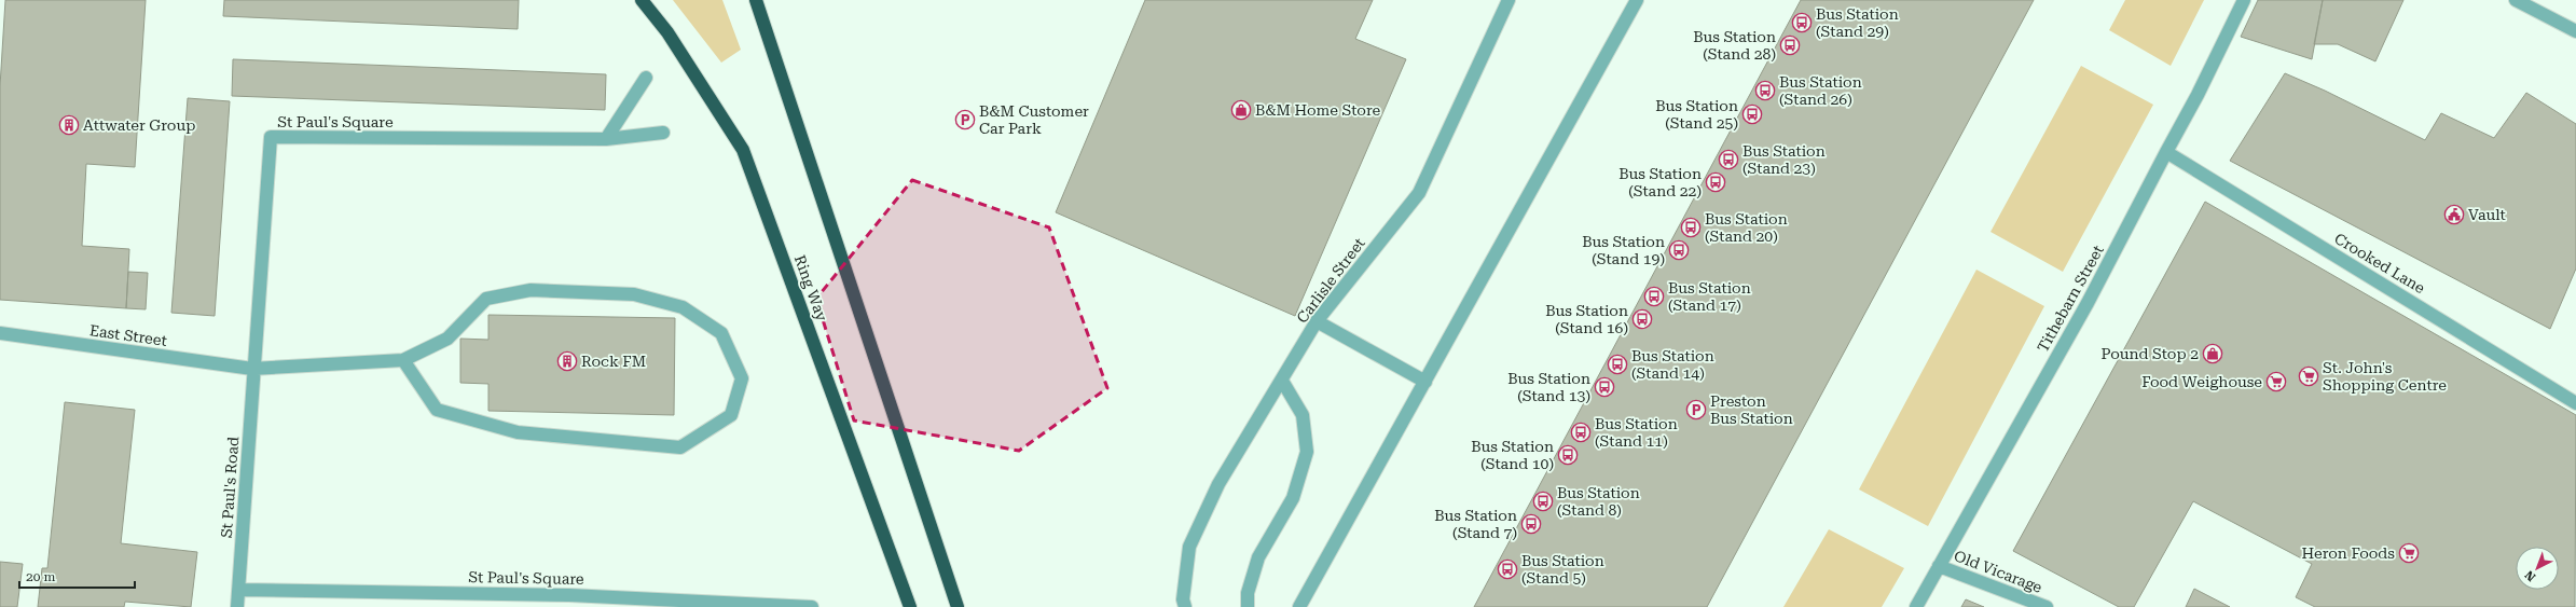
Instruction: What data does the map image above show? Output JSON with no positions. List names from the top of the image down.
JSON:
{
  "streets": {
    "highway": ["Ring Way"],
    "street": [
      "St Paul's Square",
      "Crooked Lane",
      "Carlisle Street",
      "Tithebarn Street",
      "East Street",
      "St Paul's Road",
      "Old Vicarage"
    ]
  },
  "crossings": [
    ["St Paul's Square", "East Street"],
    ["St Paul's Square", "St Paul's Road"],
    ["Crooked Lane", "Tithebarn Street"],
    ["Tithebarn Street", "Old Vicarage"],
    ["East Street", "St Paul's Road"]
  ],
  "places": {
    "bus stop": [
      "Bus Station (Stand 29)",
      "Bus Station (Stand 28)",
      "Bus Station (Stand 26)",
      "Bus Station (Stand 25)",
      "Bus Station (Stand 23)",
      "Bus Station (Stand 22)",
      "Bus Station (Stand 20)",
      "Bus Station (Stand 19)",
      "Bus Station (Stand 17)",
      "Bus Station (Stand 16)",
      "Bus Station (Stand 14)",
      "Bus Station (Stand 13)",
      "Bus Station (Stand 11)",
      "Bus Station (Stand 10)",
      "Bus Station (Stand 8)",
      "Bus Station (Stand 7)",
      "Bus Station (Stand 5)"
    ],
    "shop": ["B&M Home Store", "Pound Stop 2"],
    "parking": ["B&M Customer Car Park", "Preston Bus Station"],
    "building": ["Attwater Group", "Rock FM"],
    "public building": ["Vault"],
    "supermarket": ["St. John's Shopping Centre", "Food Weighouse", "Heron Foods"]
  },
  "scale_bar": "20 m",
  "north": "bottom left"
}
